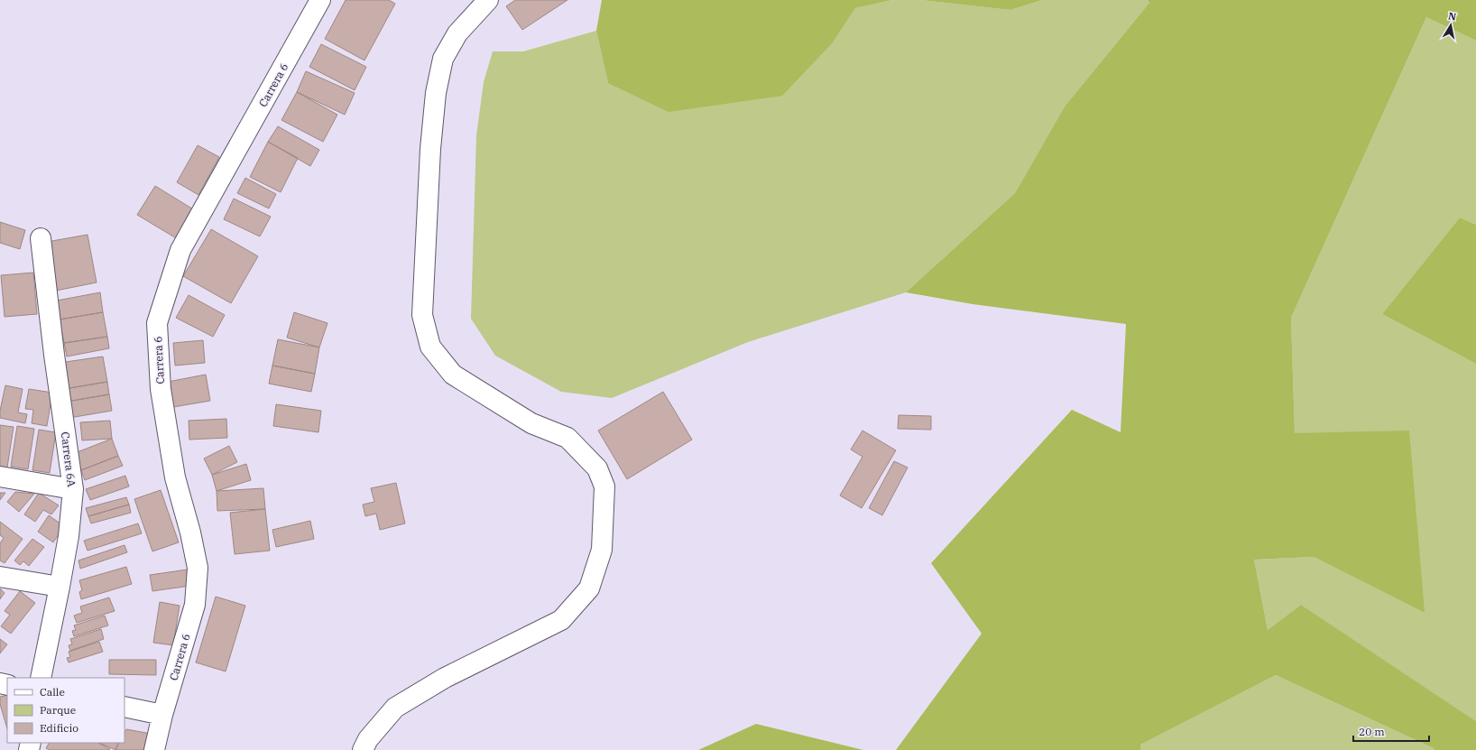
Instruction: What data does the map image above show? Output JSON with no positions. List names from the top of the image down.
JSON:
{
  "streets": {
    "street": ["Carrera 6", "Carrera 6A"]
  },
  "legend": ["Calle", "Parque", "Edificio"],
  "scale_bar": "20 m",
  "north": "top"
}
